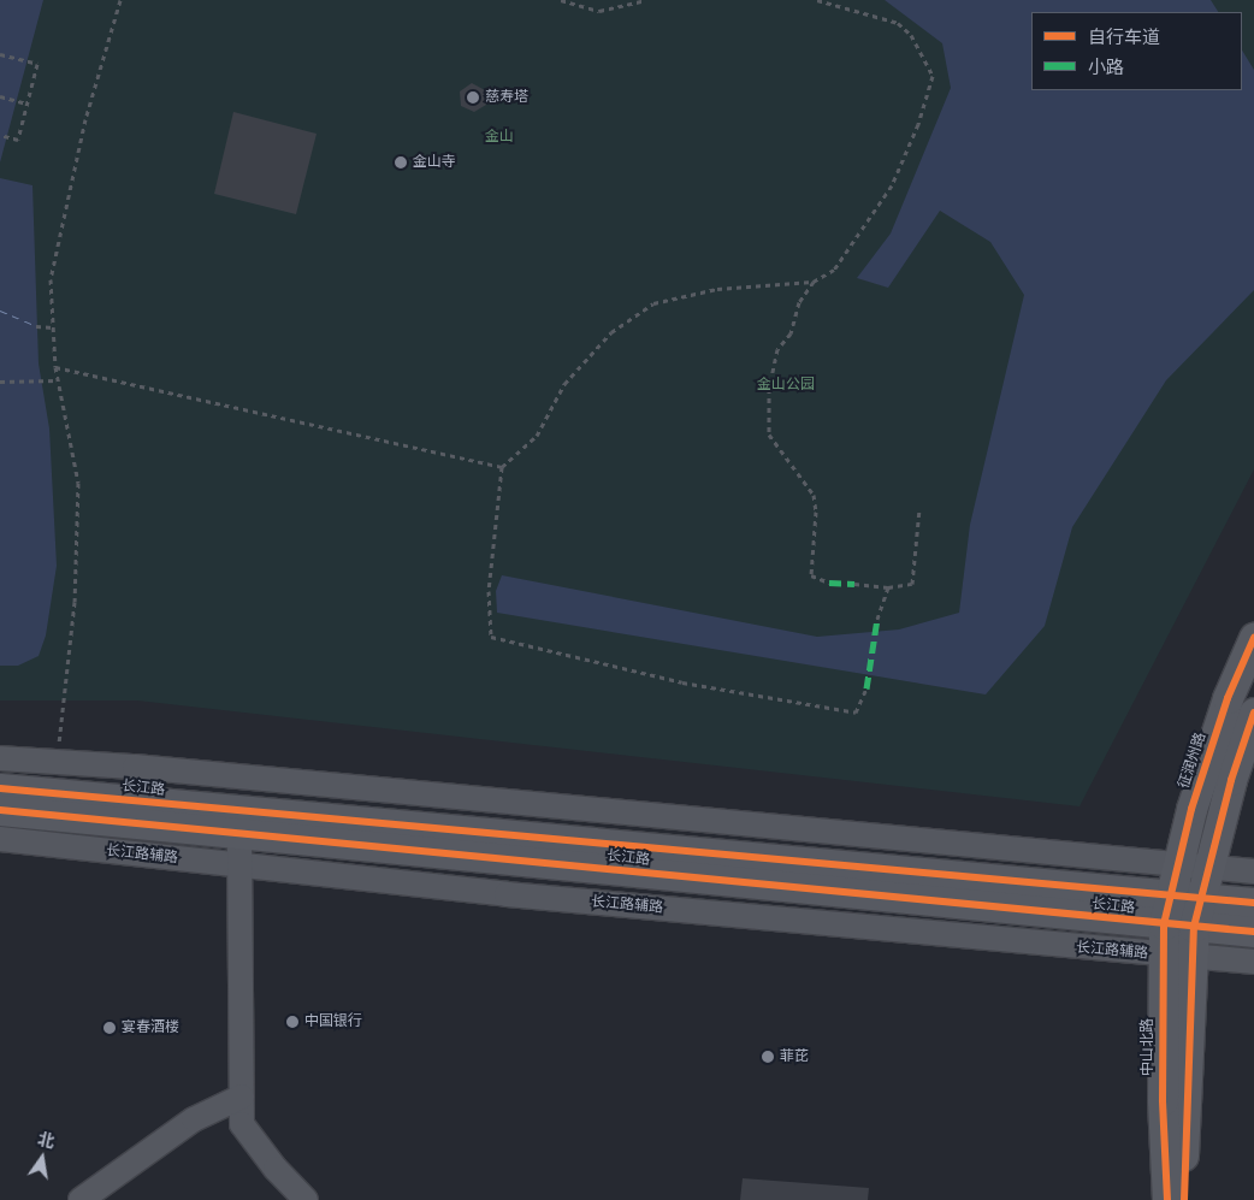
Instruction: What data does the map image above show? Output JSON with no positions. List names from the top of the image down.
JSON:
{
  "streets": {
    "main road": ["征润州路", "长江路", "中山北路"],
    "street": ["长江路辅路"]
  },
  "crossings": [
    ["征润州路", "长江路"],
    ["征润州路", "中山北路"],
    ["长江路", "中山北路"],
    ["长江路辅路", "中山北路"]
  ],
  "parks": ["金山", "金山公园"],
  "places": [
    "慈寿塔",
    "金山寺",
    "中国银行",
    "宴春酒楼",
    "菲芘"
  ],
  "legend": ["自行车道", "小路"],
  "north": "top"
}
